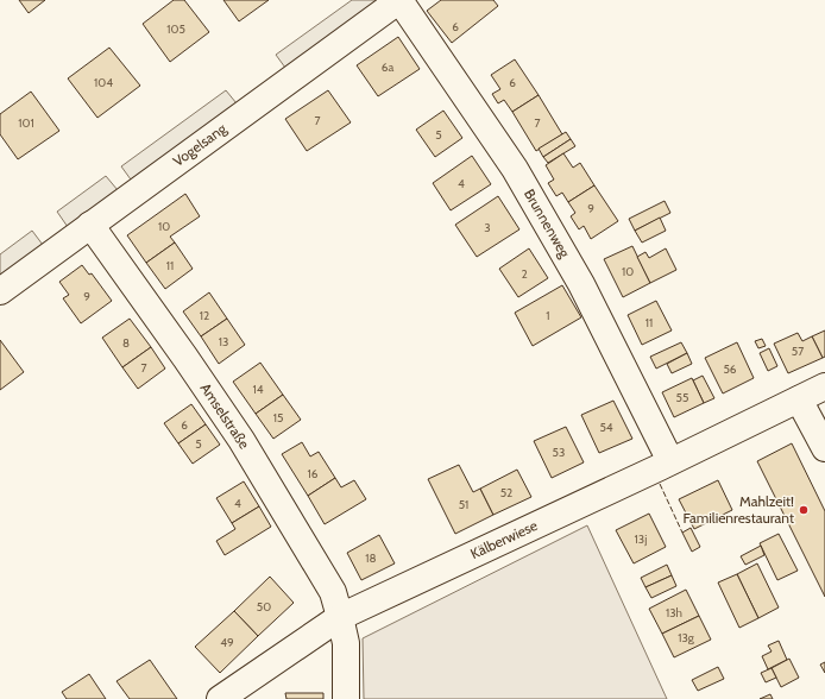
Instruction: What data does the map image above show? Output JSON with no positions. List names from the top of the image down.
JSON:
{
  "streets": {
    "street": [
      "Vogelsang",
      "Brunnenweg",
      "Amselstraße",
      "Kälberwiese"
    ]
  },
  "crossings": [
    ["Vogelsang", "Brunnenweg"],
    ["Vogelsang", "Amselstraße"],
    ["Brunnenweg", "Kälberwiese"],
    ["Amselstraße", "Kälberwiese"]
  ],
  "places": ["Mahlzeit! Familienrestaurant"],
  "house_numbers": [
    "6",
    "105",
    "6a",
    "104",
    "6",
    "7",
    "101",
    "7",
    "5",
    "4",
    "9",
    "10",
    "3",
    "11",
    "10",
    "2",
    "9",
    "12",
    "1",
    "11",
    "13",
    "8",
    "57",
    "7",
    "56",
    "14",
    "55",
    "15",
    "6",
    "54",
    "5",
    "53",
    "16",
    "52",
    "4",
    "51",
    "13j",
    "18",
    "50",
    "13h",
    "13g",
    "49"
  ]
}
